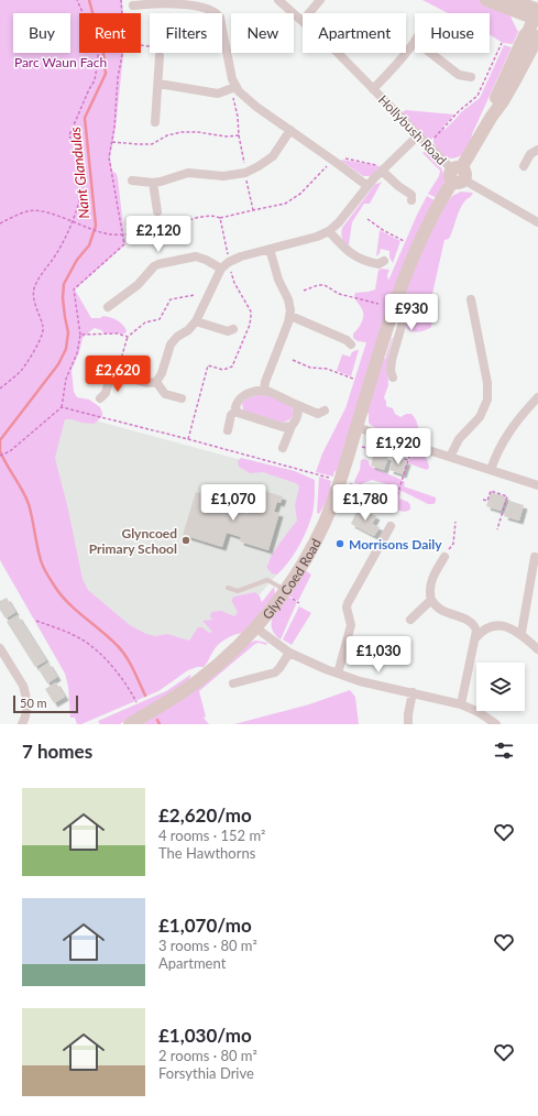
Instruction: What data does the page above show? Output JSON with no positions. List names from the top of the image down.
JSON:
{
  "streets": {
    "street": ["Hollybush Road", "Glyn Coed Road"]
  },
  "crossings": [
    ["Hollybush Road", "Glyn Coed Road"]
  ],
  "water": ["Nant Glandulas"],
  "parks": ["Parc Waun Fach"],
  "places": ["Glyncoed Primary School", "Morrisons Daily"],
  "scale_bar": "50 m",
  "page": {
    "chip": [
      "Buy",
      "Rent",
      "Filters",
      "New",
      "Apartment",
      "House"
    ],
    "price": [
      "£2,120",
      "£930",
      "£2,620",
      "£1,920",
      "£1,070",
      "£1,780",
      "£1,030"
    ],
    "scale": "50 m",
    "heading": "7 homes",
    "list": [
      {
        "name": "£2,620/mo",
        "note": "4 rooms · 152 m² · The Hawthorns"
      },
      {
        "name": "£1,070/mo",
        "note": "3 rooms · 80 m² · Apartment"
      },
      {
        "name": "£1,030/mo",
        "note": "2 rooms · 80 m² · Forsythia Drive"
      }
    ]
  }
}
